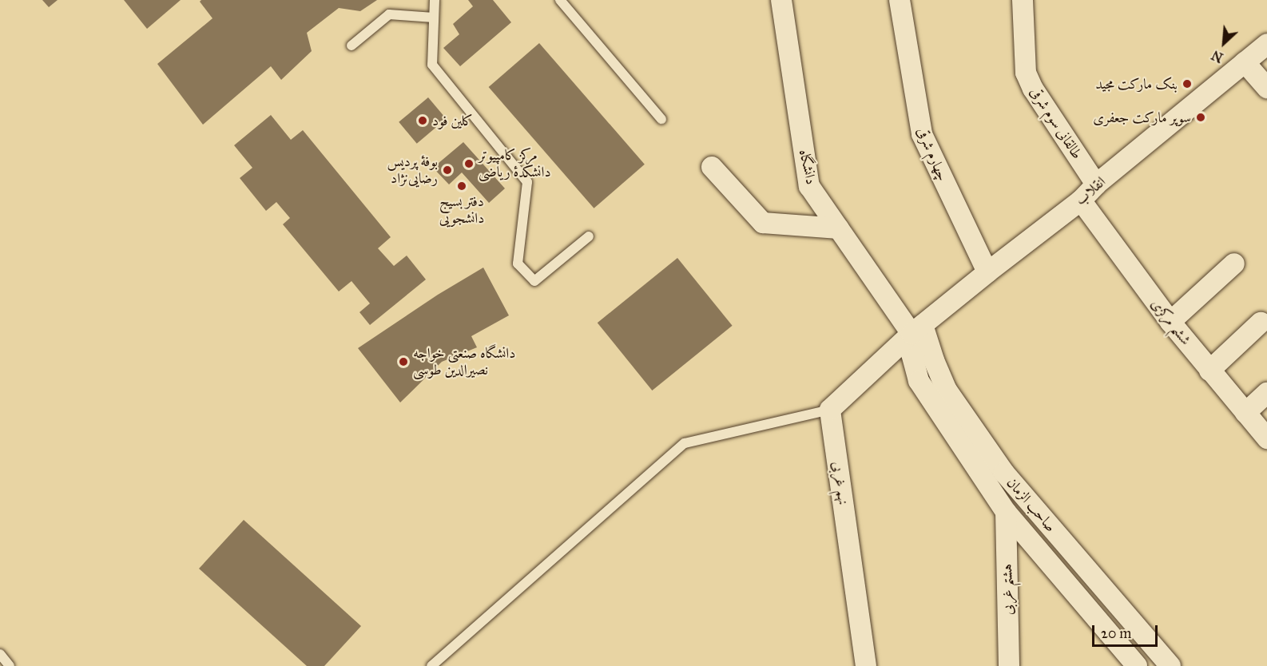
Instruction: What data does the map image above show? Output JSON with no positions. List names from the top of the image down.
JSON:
{
  "streets": {
    "street": [
      "طالقانی سوم شرقی",
      "چهارم شرقی",
      "دانشگاه",
      "انقلاب",
      "ششم مرکزی",
      "نهم غربی",
      "صاحب الزمان",
      "هشتم غربی"
    ]
  },
  "crossings": [
    ["طالقانی سوم شرقی", "انقلاب"],
    ["چهارم شرقی", "انقلاب"],
    ["دانشگاه", "انقلاب"],
    ["دانشگاه", "صاحب الزمان"],
    ["انقلاب", "ششم مرکزی"],
    ["انقلاب", "صاحب الزمان"],
    ["صاحب الزمان", "هشتم غربی"]
  ],
  "places": [
    "بنک‌ مارکت مجید",
    "سوپر مارکت جعفری",
    "کلین فود",
    "مرکز کامپیوتر دانشکدهٔ ریاضی",
    "بوفهٔ پردیس رضایی‌نژاد",
    "دفتر بسیج دانشجویی",
    "دانشگاه صنعتی خواجه نصیرالدین طوسی"
  ],
  "scale_bar": "20 m",
  "north": "bottom left"
}
